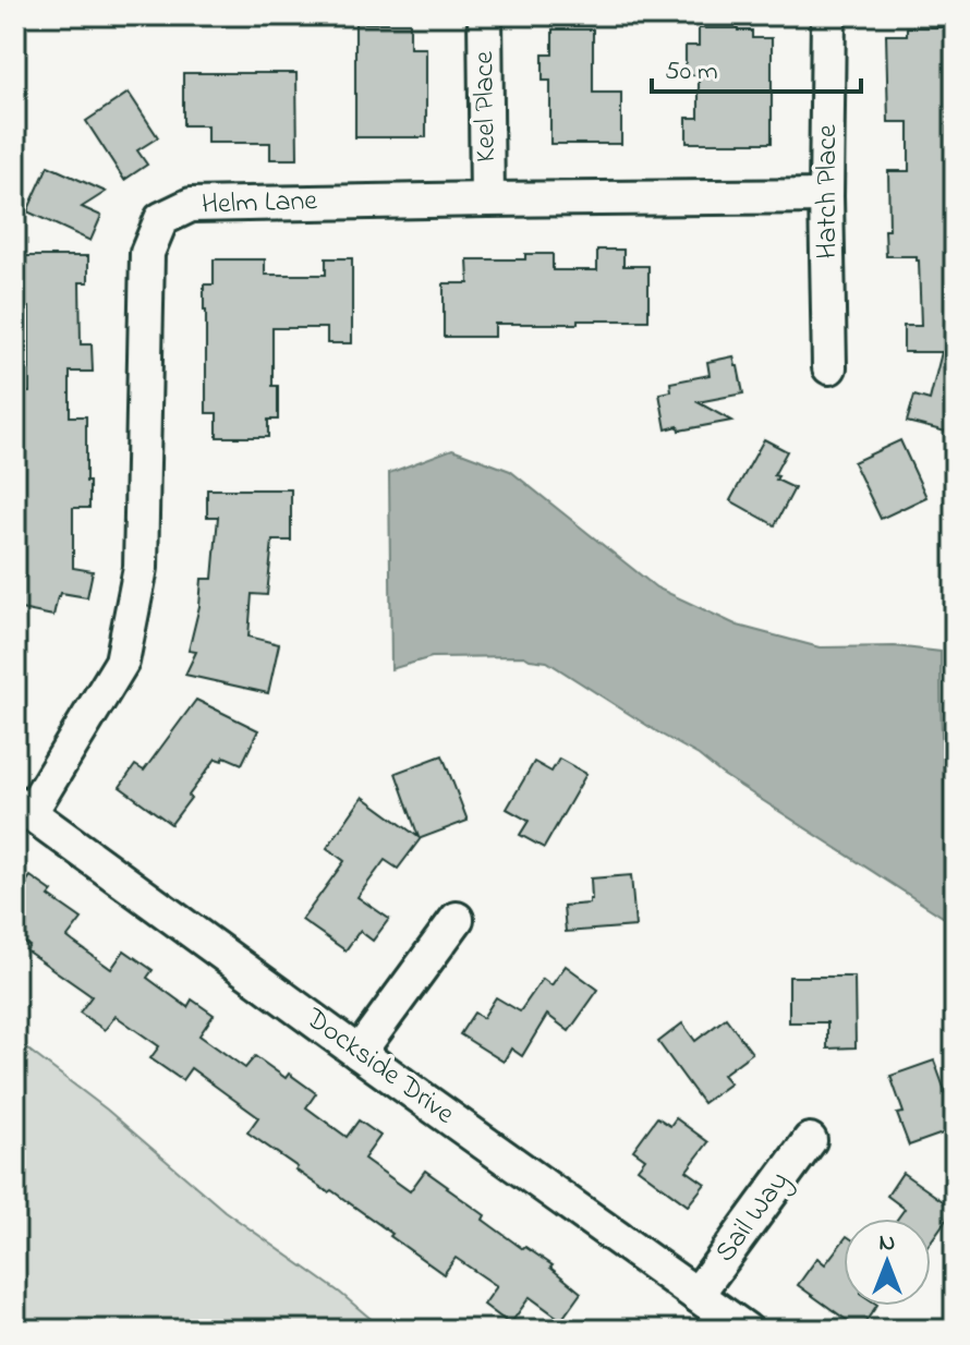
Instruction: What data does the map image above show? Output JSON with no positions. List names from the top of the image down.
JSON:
{
  "streets": {
    "street": [
      "Keel Place",
      "Hatch Place",
      "Helm Lane",
      "Dockside Drive",
      "Sail Way"
    ]
  },
  "crossings": [
    ["Keel Place", "Helm Lane"],
    ["Hatch Place", "Helm Lane"],
    ["Helm Lane", "Dockside Drive"],
    ["Dockside Drive", "Sail Way"]
  ],
  "scale_bar": "50 m",
  "north": "top"
}
